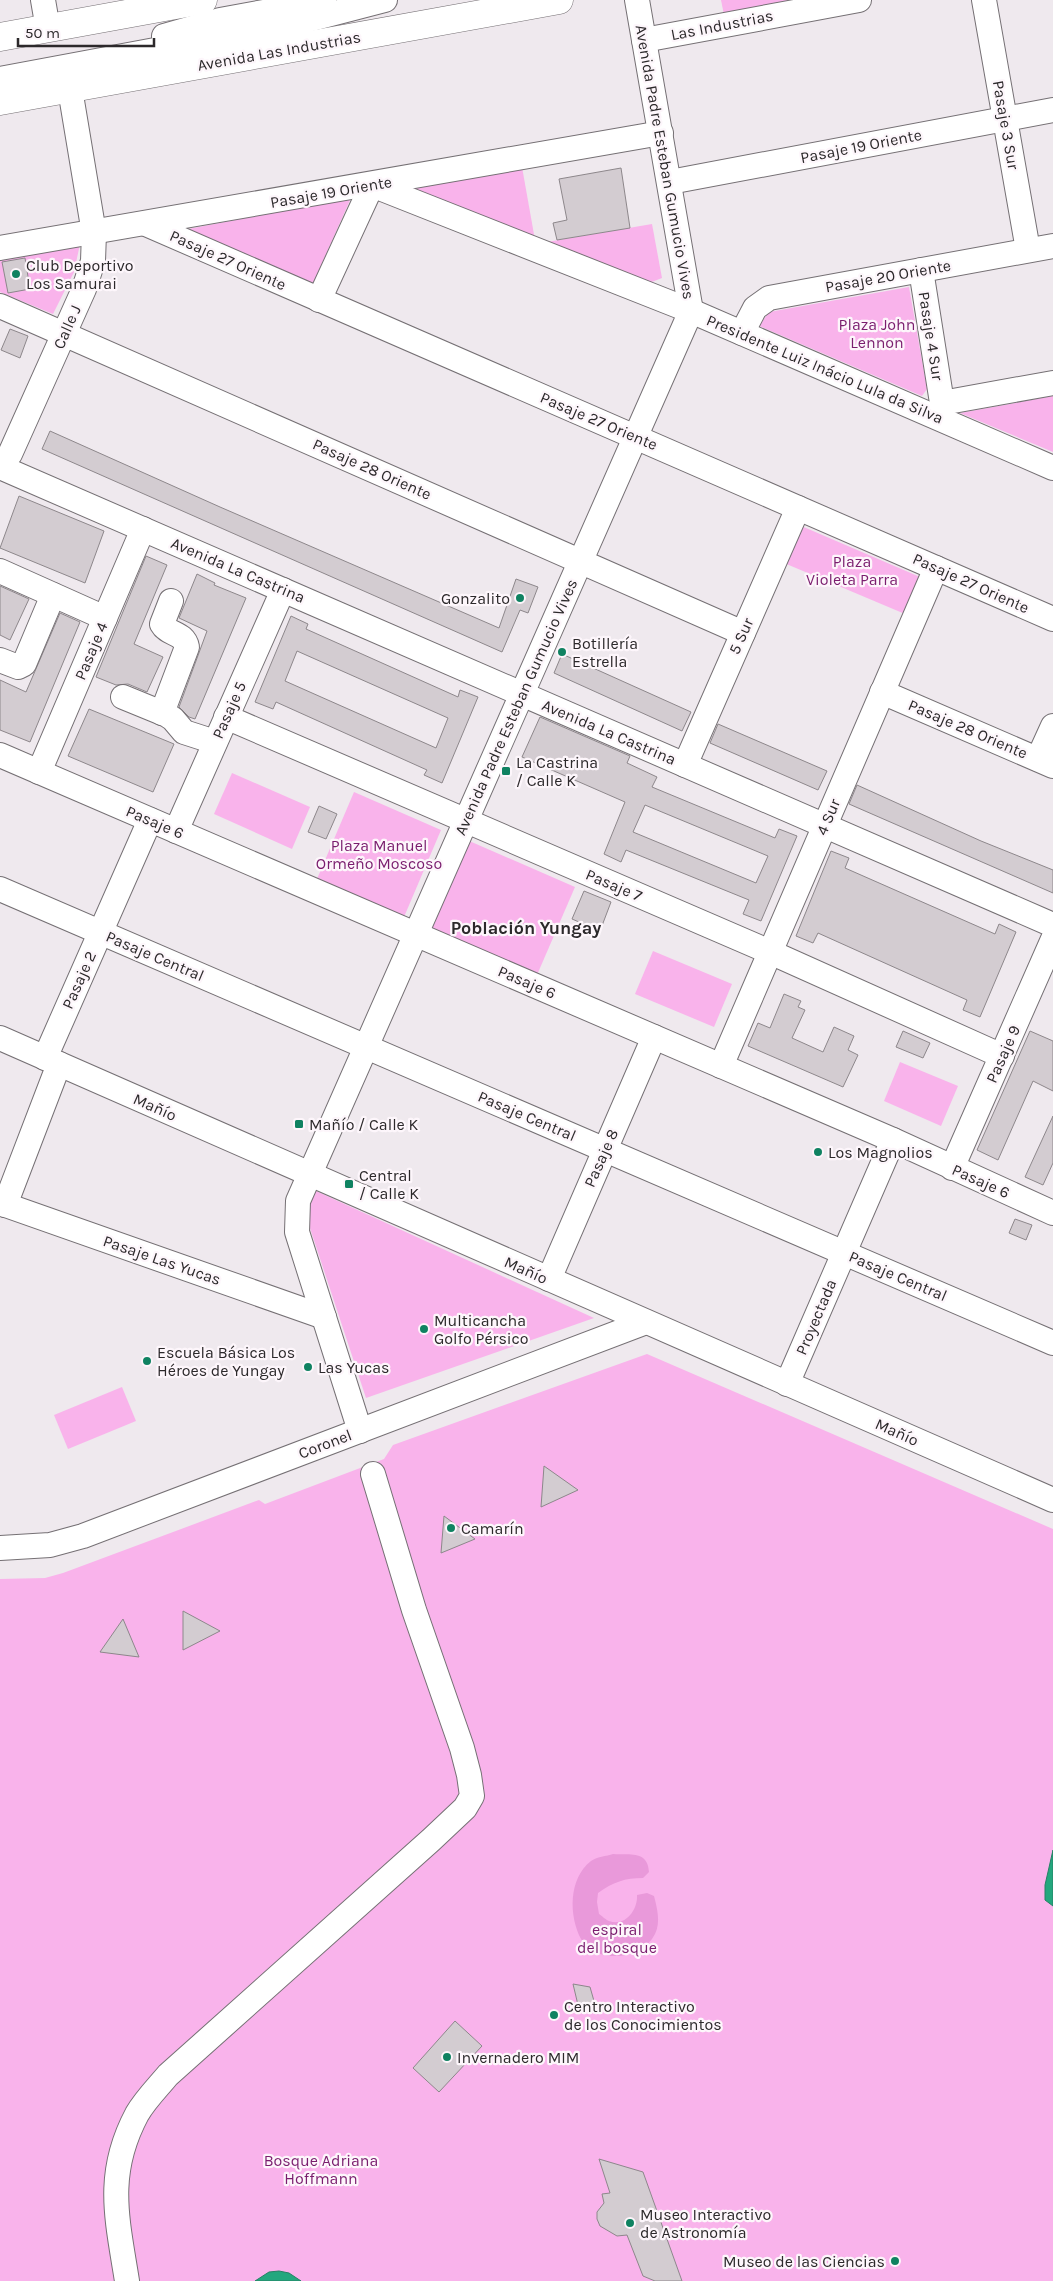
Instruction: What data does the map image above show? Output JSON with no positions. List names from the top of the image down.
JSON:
{
  "streets": {
    "main road": ["Avenida Las Industrias"],
    "street": [
      "Las Industrias",
      "Pasaje 3 Sur",
      "Pasaje 19 Oriente",
      "Avenida Padre Esteban Gumucio Vives",
      "Pasaje 27 Oriente",
      "Pasaje 20 Oriente",
      "Calle J",
      "Pasaje 4 Sur",
      "Presidente Luiz Inácio Lula da Silva",
      "Pasaje 28 Oriente",
      "Avenida La Castrina",
      "5 Sur",
      "Pasaje 4",
      "Pasaje 5",
      "4 Sur",
      "Pasaje 6",
      "Pasaje 7",
      "Pasaje Central",
      "Pasaje 2",
      "Pasaje 9",
      "Mañío",
      "Pasaje 8",
      "Pasaje Las Yucas",
      "Proyectada",
      "Coronel"
    ]
  },
  "crossings": [
    ["Las Industrias", "Avenida Padre Esteban Gumucio Vives"],
    ["Avenida Las Industrias", "Calle J"],
    ["Pasaje 3 Sur", "Pasaje 19 Oriente"],
    ["Pasaje 3 Sur", "Pasaje 20 Oriente"],
    ["Pasaje 19 Oriente", "Avenida Padre Esteban Gumucio Vives"],
    ["Pasaje 19 Oriente", "Pasaje 27 Oriente"],
    ["Pasaje 19 Oriente", "Calle J"],
    ["Pasaje 19 Oriente", "Presidente Luiz Inácio Lula da Silva"],
    ["Avenida Padre Esteban Gumucio Vives", "Pasaje 27 Oriente"],
    ["Avenida Padre Esteban Gumucio Vives", "Presidente Luiz Inácio Lula da Silva"],
    ["Avenida Padre Esteban Gumucio Vives", "Pasaje 28 Oriente"],
    ["Avenida Padre Esteban Gumucio Vives", "Avenida La Castrina"],
    ["Avenida Padre Esteban Gumucio Vives", "Pasaje 6"],
    ["Avenida Padre Esteban Gumucio Vives", "Pasaje 7"],
    ["Avenida Padre Esteban Gumucio Vives", "Pasaje Central"],
    ["Avenida Padre Esteban Gumucio Vives", "Mañío"],
    ["Avenida Padre Esteban Gumucio Vives", "Pasaje Las Yucas"],
    ["Avenida Padre Esteban Gumucio Vives", "Coronel"],
    ["Pasaje 27 Oriente", "5 Sur"],
    ["Pasaje 27 Oriente", "4 Sur"],
    ["Pasaje 20 Oriente", "Pasaje 4 Sur"],
    ["Pasaje 20 Oriente", "Presidente Luiz Inácio Lula da Silva"],
    ["Calle J", "Pasaje 28 Oriente"],
    ["Calle J", "Avenida La Castrina"],
    ["Pasaje 4 Sur", "Presidente Luiz Inácio Lula da Silva"],
    ["Pasaje 28 Oriente", "5 Sur"],
    ["Pasaje 28 Oriente", "4 Sur"],
    ["Avenida La Castrina", "5 Sur"],
    ["Avenida La Castrina", "Pasaje 4"],
    ["Avenida La Castrina", "Pasaje 5"],
    ["Avenida La Castrina", "4 Sur"],
    ["Pasaje 4", "Pasaje 6"],
    ["Pasaje 5", "Pasaje 6"],
    ["Pasaje 5", "Pasaje 7"],
    ["4 Sur", "Pasaje 6"],
    ["4 Sur", "Pasaje 7"],
    ["Pasaje 6", "Pasaje 2"],
    ["Pasaje 6", "Pasaje 9"],
    ["Pasaje 6", "Pasaje 8"],
    ["Pasaje 6", "Proyectada"],
    ["Pasaje 7", "Pasaje 9"],
    ["Pasaje Central", "Pasaje 2"],
    ["Pasaje Central", "Pasaje 8"],
    ["Pasaje Central", "Proyectada"],
    ["Pasaje 2", "Mañío"],
    ["Pasaje 2", "Pasaje Las Yucas"],
    ["Mañío", "Pasaje 8"],
    ["Mañío", "Proyectada"],
    ["Mañío", "Coronel"]
  ],
  "districts": ["Población Yungay"],
  "parks": [
    "Plaza John Lennon",
    "Plaza Violeta Parra",
    "Plaza Manuel Ormeño Moscoso",
    "espiral del bosque",
    "Bosque Adriana Hoffmann"
  ],
  "places": {
    "other": [
      "Club Deportivo Los Samurai",
      "Gonzalito",
      "Botillería Estrella",
      "Los Magnolios",
      "Multicancha Golfo Pérsico",
      "Escuela Básica Los Héroes de Yungay",
      "Las Yucas",
      "Camarín",
      "Centro Interactivo de los Conocimientos",
      "Invernadero MIM",
      "Museo Interactivo de Astronomía",
      "Museo de las Ciencias"
    ],
    "transit": ["La Castrina / Calle K", "Mañío / Calle K", "Central / Calle K"]
  },
  "scale_bar": "50 m"
}
